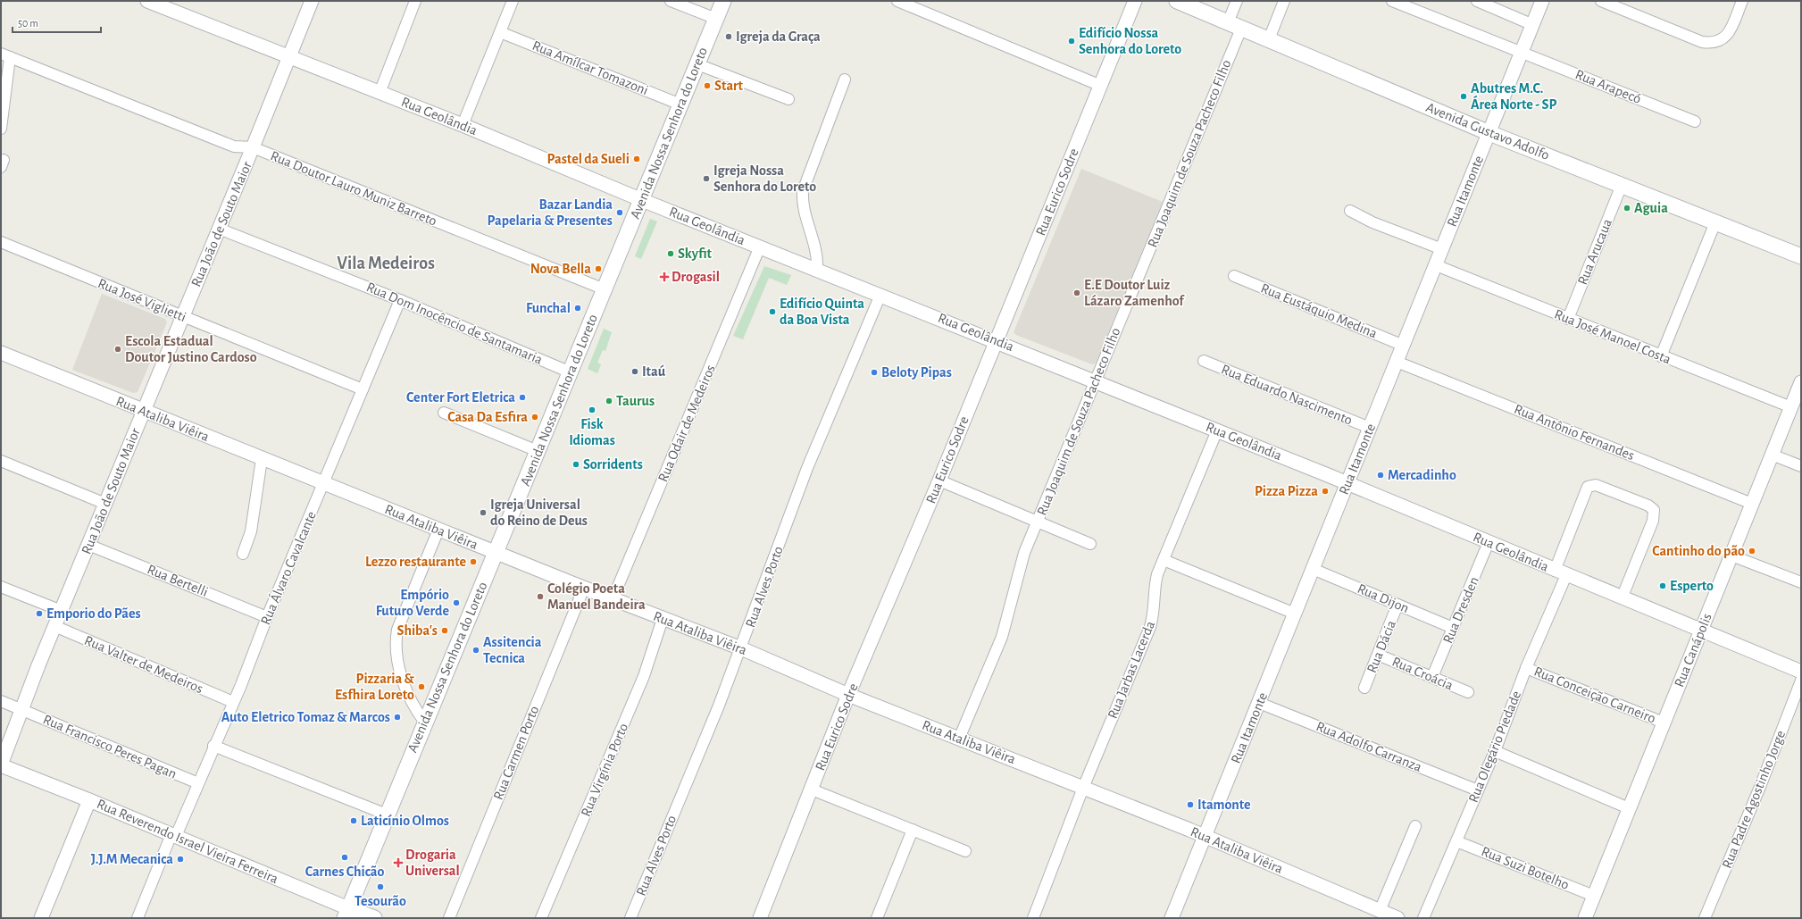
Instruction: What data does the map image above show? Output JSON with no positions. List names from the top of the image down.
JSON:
{
  "streets": {
    "main road": ["Avenida Gustavo Adolfo", "Avenida Nossa Senhora do Loreto", "Rua Reverendo Israel Vieira Ferreira"],
    "street": [
      "Rua Amílcar Tomazoni",
      "Rua Arapecó",
      "Rua Geolândia",
      "Rua Joaquim de Souza Pacheco Filho",
      "Rua Doutor Lauro Muniz Barreto",
      "Rua Itamonte",
      "Rua Eurico Sodre",
      "Rua João de Souto Maior",
      "Rua Arucaua",
      "Rua José Viglietti",
      "Rua Eustáquio Medina",
      "Rua Dom Inocêncio de Santamaria",
      "Rua José Manoel Costa",
      "Rua Eduardo Nascimento",
      "Rua Ataliba Viêira",
      "Rua Odair de Medeiros",
      "Rua Antônio Fernandes",
      "Rua Álvaro Cavalcante",
      "Rua Bertelli",
      "Rua Alves Porto",
      "Rua Dijon",
      "Rua Dresden",
      "Rua Dácia",
      "Rua Canápolis",
      "Rua Valter de Medeiros",
      "Rua Jarbas Lacerda",
      "Rua Croácia",
      "Rua Conceição Carneiro",
      "Rua Francisco Peres Pagan",
      "Rua Adolfo Carranza",
      "Rua Olegário Piedade",
      "Rua Carmen Porto",
      "Rua Virgínia Porto",
      "Rua Padre Agostinho Jorge",
      "Rua Suzi Botelho"
    ]
  },
  "crossings": [
    ["Rua Amílcar Tomazoni", "Avenida Nossa Senhora do Loreto"],
    ["Rua Arapecó", "Rua Itamonte"],
    ["Rua Geolândia", "Avenida Nossa Senhora do Loreto"],
    ["Rua Geolândia", "Rua Joaquim de Souza Pacheco Filho"],
    ["Rua Geolândia", "Rua Itamonte"],
    ["Rua Geolândia", "Rua Eurico Sodre"],
    ["Rua Geolândia", "Rua João de Souto Maior"],
    ["Rua Geolândia", "Rua Odair de Medeiros"],
    ["Rua Geolândia", "Rua Alves Porto"],
    ["Rua Geolândia", "Rua Dresden"],
    ["Rua Geolândia", "Rua Canápolis"],
    ["Rua Geolândia", "Rua Jarbas Lacerda"],
    ["Rua Geolândia", "Rua Olegário Piedade"],
    ["Avenida Gustavo Adolfo", "Rua Joaquim de Souza Pacheco Filho"],
    ["Avenida Gustavo Adolfo", "Rua Itamonte"],
    ["Avenida Gustavo Adolfo", "Rua Arucaua"],
    ["Avenida Nossa Senhora do Loreto", "Rua Doutor Lauro Muniz Barreto"],
    ["Avenida Nossa Senhora do Loreto", "Rua Dom Inocêncio de Santamaria"],
    ["Avenida Nossa Senhora do Loreto", "Rua Ataliba Viêira"],
    ["Avenida Nossa Senhora do Loreto", "Rua Reverendo Israel Vieira Ferreira"],
    ["Rua Joaquim de Souza Pacheco Filho", "Rua Ataliba Viêira"],
    ["Rua Doutor Lauro Muniz Barreto", "Rua João de Souto Maior"],
    ["Rua Itamonte", "Rua Eustáquio Medina"],
    ["Rua Itamonte", "Rua José Manoel Costa"],
    ["Rua Itamonte", "Rua Eduardo Nascimento"],
    ["Rua Itamonte", "Rua Ataliba Viêira"],
    ["Rua Itamonte", "Rua Antônio Fernandes"],
    ["Rua Itamonte", "Rua Dijon"],
    ["Rua Itamonte", "Rua Adolfo Carranza"],
    ["Rua Eurico Sodre", "Rua Ataliba Viêira"],
    ["Rua João de Souto Maior", "Rua José Viglietti"],
    ["Rua João de Souto Maior", "Rua Dom Inocêncio de Santamaria"],
    ["Rua João de Souto Maior", "Rua Ataliba Viêira"],
    ["Rua João de Souto Maior", "Rua Bertelli"],
    ["Rua João de Souto Maior", "Rua Valter de Medeiros"],
    ["Rua João de Souto Maior", "Rua Francisco Peres Pagan"],
    ["Rua João de Souto Maior", "Rua Reverendo Israel Vieira Ferreira"],
    ["Rua Arucaua", "Rua José Manoel Costa"],
    ["Rua José Viglietti", "Rua Álvaro Cavalcante"],
    ["Rua Dom Inocêncio de Santamaria", "Rua Álvaro Cavalcante"],
    ["Rua José Manoel Costa", "Rua Canápolis"],
    ["Rua Ataliba Viêira", "Rua Odair de Medeiros"],
    ["Rua Ataliba Viêira", "Rua Álvaro Cavalcante"],
    ["Rua Ataliba Viêira", "Rua Alves Porto"],
    ["Rua Ataliba Viêira", "Rua Jarbas Lacerda"],
    ["Rua Ataliba Viêira", "Rua Carmen Porto"],
    ["Rua Ataliba Viêira", "Rua Virgínia Porto"],
    ["Rua Antônio Fernandes", "Rua Canápolis"],
    ["Rua Álvaro Cavalcante", "Rua Bertelli"],
    ["Rua Álvaro Cavalcante", "Rua Valter de Medeiros"],
    ["Rua Álvaro Cavalcante", "Rua Francisco Peres Pagan"],
    ["Rua Álvaro Cavalcante", "Rua Reverendo Israel Vieira Ferreira"],
    ["Rua Dijon", "Rua Dresden"],
    ["Rua Dijon", "Rua Dácia"],
    ["Rua Dresden", "Rua Croácia"],
    ["Rua Dácia", "Rua Croácia"],
    ["Rua Canápolis", "Rua Conceição Carneiro"],
    ["Rua Canápolis", "Rua Suzi Botelho"],
    ["Rua Conceição Carneiro", "Rua Olegário Piedade"],
    ["Rua Adolfo Carranza", "Rua Olegário Piedade"],
    ["Rua Olegário Piedade", "Rua Suzi Botelho"]
  ],
  "districts": ["Vila Medeiros"],
  "places": {
    "other": [
      "Igreja da Graça",
      "Edifício Nossa Senhora do Loreto",
      "Start",
      "Abutres M.C. Área Norte - SP",
      "Pastel da Sueli",
      "Igreja Nossa Senhora do Loreto",
      "Aguia",
      "Bazar Landia Papelaria & Presentes",
      "Skyfit",
      "Nova Bella",
      "E.E Doutor Luiz Lázaro Zamenhof",
      "Funchal",
      "Edifício Quinta da Boa Vista",
      "Escola Estadual Doutor Justino Cardoso",
      "Itaú",
      "Beloty Pipas",
      "Center Fort Eletrica",
      "Taurus",
      "Fisk Idiomas",
      "Casa Da Esfira",
      "Sorridents",
      "Mercadinho",
      "Pizza Pizza",
      "Igreja Universal do Reino de Deus",
      "Cantinho do pão",
      "Lezzo restaurante",
      "Esperto",
      "Colégio Poeta Manuel Bandeira",
      "Empório Futuro Verde",
      "Emporio do Pães",
      "Shiba's",
      "Assitencia Tecnica",
      "Pizzaria & Esfhira Loreto",
      "Auto Eletrico Tomaz & Marcos",
      "Itamonte",
      "Laticínio Olmos",
      "Carnes Chicão",
      "J.J.M Mecanica",
      "Tesourão"
    ],
    "health": ["Drogasil", "Drogaria Universal"]
  },
  "scale_bar": "50 m"
}
